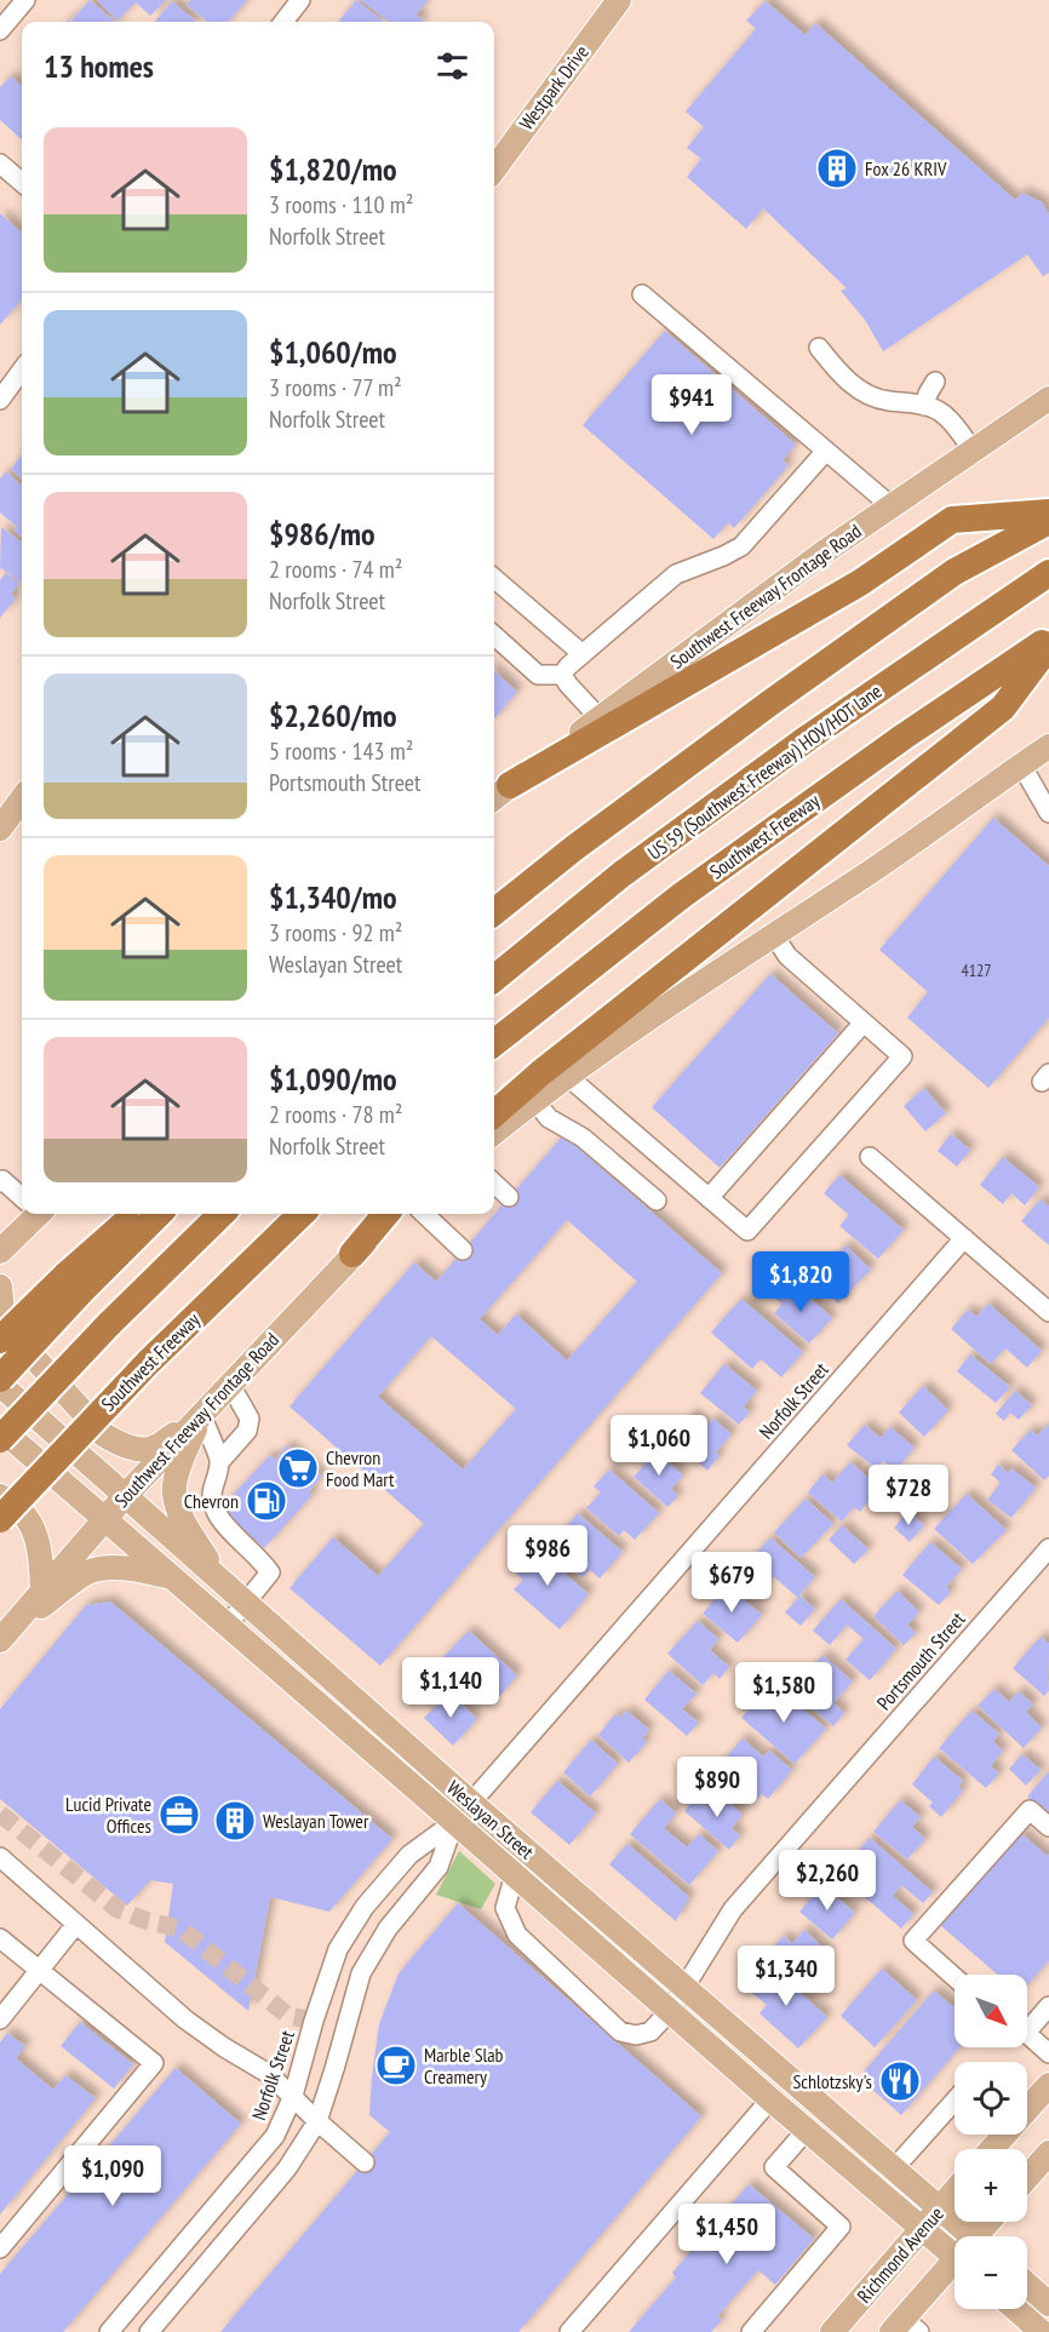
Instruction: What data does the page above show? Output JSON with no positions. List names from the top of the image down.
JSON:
{
  "streets": {
    "highway": ["US 59 (Southwest Freeway) HOV/HOT lane", "Southwest Freeway"],
    "main road": [
      "Westpark Drive",
      "Southwest Freeway Frontage Road",
      "Weslayan Street",
      "Richmond Avenue"
    ],
    "street": ["Norfolk Street", "Portsmouth Street"]
  },
  "crossings": [
    ["Southwest Freeway Frontage Road", "Weslayan Street"],
    ["Norfolk Street", "Weslayan Street"],
    ["Portsmouth Street", "Weslayan Street"],
    ["Weslayan Street", "Richmond Avenue"]
  ],
  "places": {
    "building": ["Fox 26 KRIV", "Weslayan Tower"],
    "supermarket": ["Chevron Food Mart"],
    "fuel station": ["Chevron"],
    "office": ["Lucid Private Offices"],
    "cafe": ["Marble Slab Creamery"],
    "restaurant": ["Schlotzsky's"]
  },
  "house_numbers": ["4127"],
  "north": "bottom right",
  "page": {
    "heading": "13 homes",
    "list": [
      {
        "name": "$1,820/mo",
        "note": "3 rooms · 110 m² · Norfolk Street"
      },
      {
        "name": "$1,060/mo",
        "note": "3 rooms · 77 m² · Norfolk Street"
      },
      {
        "name": "$986/mo",
        "note": "2 rooms · 74 m² · Norfolk Street"
      },
      {
        "name": "$2,260/mo",
        "note": "5 rooms · 143 m² · Portsmouth Street"
      },
      {
        "name": "$1,340/mo",
        "note": "3 rooms · 92 m² · Weslayan Street"
      },
      {
        "name": "$1,090/mo",
        "note": "2 rooms · 78 m² · Norfolk Street"
      }
    ],
    "price": [
      "$941",
      "$1,820",
      "$1,060",
      "$728",
      "$986",
      "$679",
      "$1,140",
      "$1,580",
      "$890",
      "$2,260",
      "$1,340",
      "$1,090",
      "$1,450"
    ],
    "map_buttons": ["+", "−"]
  }
}
